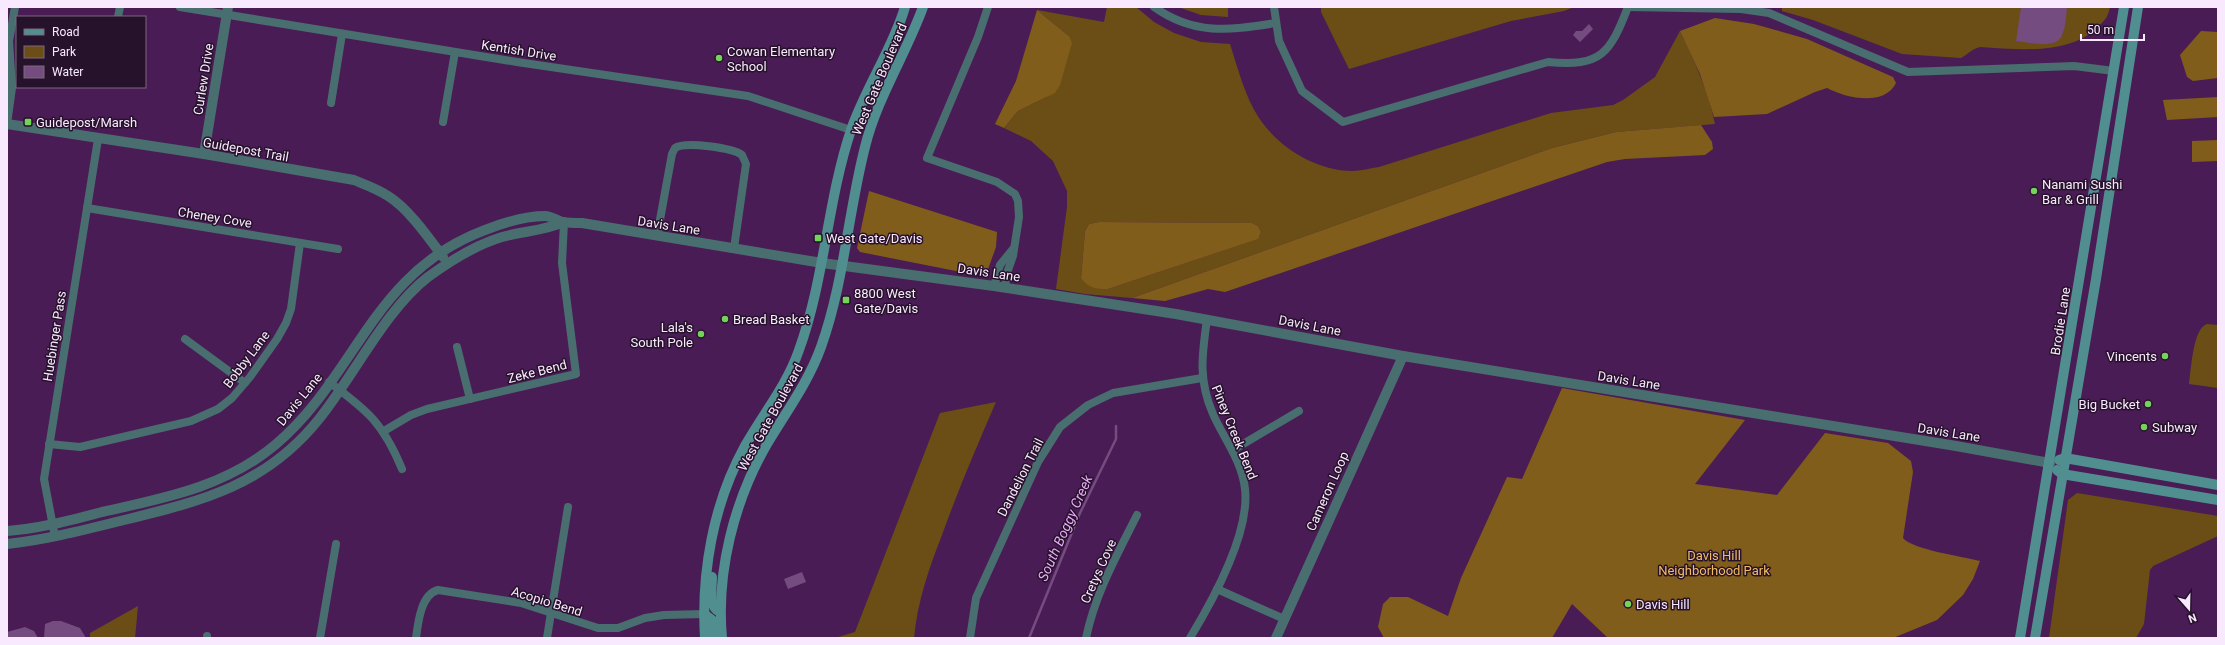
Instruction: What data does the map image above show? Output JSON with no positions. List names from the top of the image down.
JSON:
{
  "streets": {
    "main road": ["West Gate Boulevard", "Davis Lane", "Brodie Lane"],
    "street": [
      "Kentish Drive",
      "Curlew Drive",
      "Guidepost Trail",
      "Cheney Cove",
      "Huebinger Pass",
      "Bobby Lane",
      "Zeke Bend",
      "Piney Creek Bend",
      "Dandelion Trail",
      "Cameron Loop",
      "Cretys Cove",
      "Acopio Bend"
    ]
  },
  "crossings": [
    ["Kentish Drive", "Curlew Drive"],
    ["Kentish Drive", "West Gate Boulevard"],
    ["Curlew Drive", "Guidepost Trail"],
    ["West Gate Boulevard", "Davis Lane"],
    ["West Gate Boulevard", "Acopio Bend"],
    ["Guidepost Trail", "Davis Lane"],
    ["Guidepost Trail", "Huebinger Pass"],
    ["Cheney Cove", "Huebinger Pass"],
    ["Cheney Cove", "Bobby Lane"],
    ["Davis Lane", "Brodie Lane"],
    ["Davis Lane", "Huebinger Pass"],
    ["Davis Lane", "Zeke Bend"],
    ["Davis Lane", "Piney Creek Bend"],
    ["Davis Lane", "Cameron Loop"],
    ["Huebinger Pass", "Bobby Lane"],
    ["Piney Creek Bend", "Dandelion Trail"]
  ],
  "water": ["South Boggy Creek"],
  "parks": ["Davis Hill Neighborhood Park"],
  "places": {
    "other": [
      "Cowan Elementary School",
      "Nanami Sushi Bar & Grill",
      "Bread Basket",
      "Lala's South Pole",
      "Vincents",
      "Big Bucket",
      "Subway",
      "Davis Hill"
    ],
    "transit": ["Guidepost/Marsh", "West Gate/Davis", "8800 West Gate/Davis"]
  },
  "legend": ["Road", "Park", "Water"],
  "scale_bar": "50 m",
  "north": "bottom"
}
